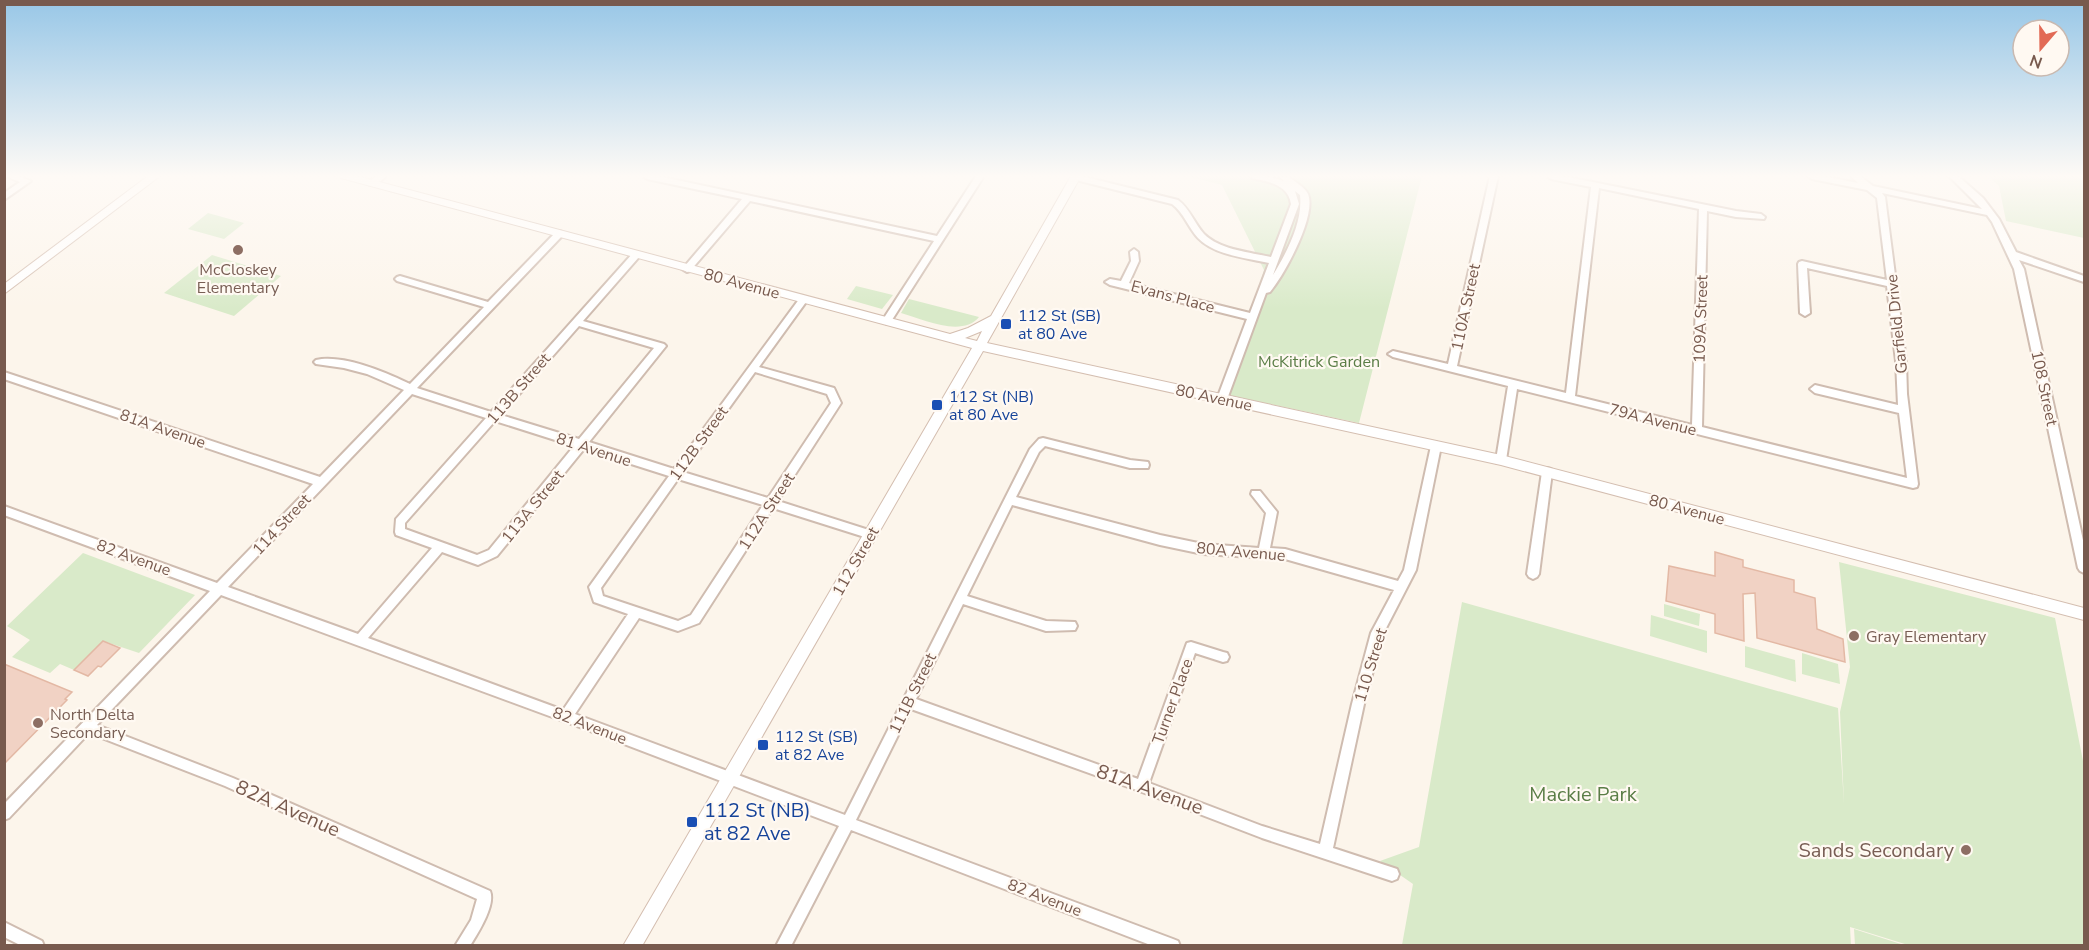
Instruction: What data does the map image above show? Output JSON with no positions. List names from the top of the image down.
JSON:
{
  "streets": {
    "street": [
      "80 Avenue",
      "Evans Place",
      "110A Street",
      "109A Street",
      "Garfield Drive",
      "113B Street",
      "108 Street",
      "79A Avenue",
      "81A Avenue",
      "112B Street",
      "81 Avenue",
      "113A Street",
      "112A Street",
      "114 Street",
      "80A Avenue",
      "82 Avenue",
      "112 Street",
      "110 Street",
      "111B Street",
      "Turner Place",
      "82A Avenue"
    ]
  },
  "crossings": [
    ["80 Avenue", "113B Street"],
    ["80 Avenue", "112B Street"],
    ["80 Avenue", "114 Street"],
    ["80 Avenue", "112 Street"],
    ["80 Avenue", "110 Street"],
    ["110A Street", "79A Avenue"],
    ["109A Street", "79A Avenue"],
    ["Garfield Drive", "79A Avenue"],
    ["113B Street", "81 Avenue"],
    ["113B Street", "113A Street"],
    ["81A Avenue", "114 Street"],
    ["81A Avenue", "110 Street"],
    ["81A Avenue", "111B Street"],
    ["81A Avenue", "Turner Place"],
    ["112B Street", "81 Avenue"],
    ["112B Street", "112A Street"],
    ["81 Avenue", "113A Street"],
    ["81 Avenue", "112A Street"],
    ["81 Avenue", "114 Street"],
    ["81 Avenue", "112 Street"],
    ["114 Street", "82 Avenue"],
    ["114 Street", "82A Avenue"],
    ["80A Avenue", "110 Street"],
    ["80A Avenue", "111B Street"],
    ["82 Avenue", "112 Street"],
    ["82 Avenue", "111B Street"]
  ],
  "parks": ["McKitrick Garden", "Mackie Park"],
  "places": {
    "other": [
      "McCloskey Elementary",
      "Gray Elementary",
      "North Delta Secondary",
      "Sands Secondary"
    ],
    "transit": [
      "112 St (SB) at 80 Ave",
      "112 St (NB) at 80 Ave",
      "112 St (SB) at 82 Ave",
      "112 St (NB) at 82 Ave"
    ]
  },
  "north": "bottom"
}
